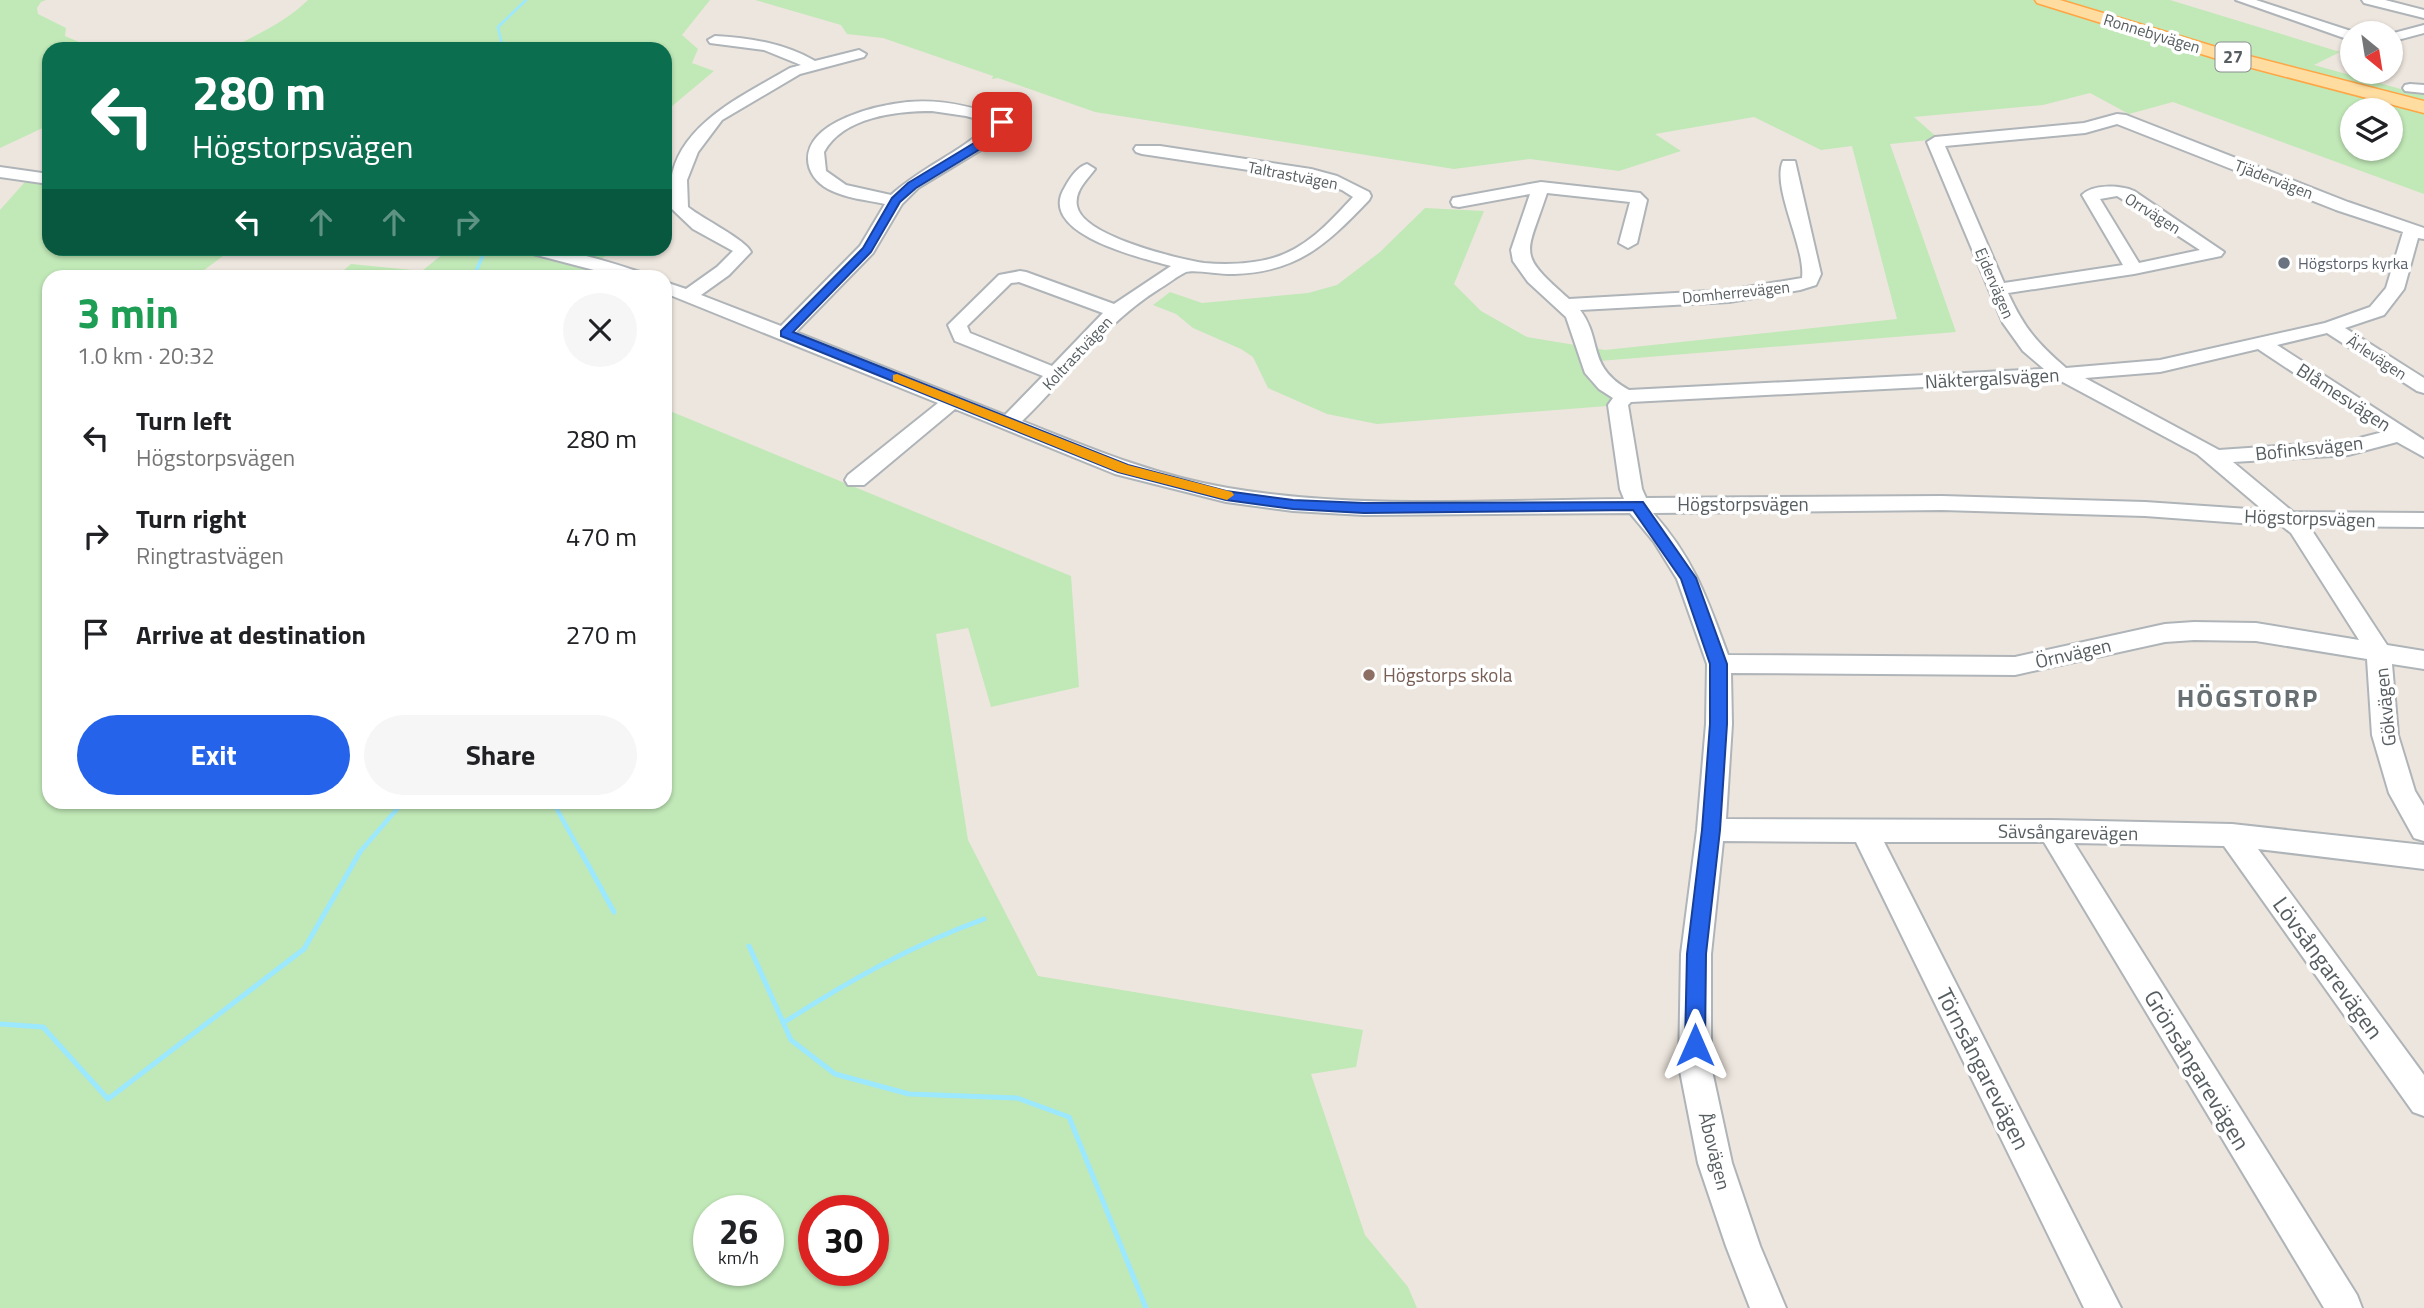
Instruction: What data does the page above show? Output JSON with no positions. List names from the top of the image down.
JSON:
{
  "streets": {
    "main road": ["Ronnebyvägen", "27"],
    "street": [
      "Taltrastvägen",
      "Tjädervägen",
      "Orrvägen",
      "Ejdervägen",
      "Domherrevägen",
      "Koltrastvägen",
      "Ärlevägen",
      "Näktergalsvägen",
      "Blåmesvägen",
      "Bofinksvägen",
      "Högstorpsvägen",
      "Örnvägen",
      "Gökvägen",
      "Sävsångarevägen",
      "Lövsångarevägen",
      "Törnsångarevägen",
      "Grönsångarevägen",
      "Åbovägen"
    ]
  },
  "crossings": [
    ["Taltrastvägen", "Koltrastvägen"],
    ["Tjädervägen", "Ejdervägen"],
    ["Tjädervägen", "Näktergalsvägen"],
    ["Orrvägen", "Ejdervägen"],
    ["Ejdervägen", "Näktergalsvägen"],
    ["Ejdervägen", "Bofinksvägen"],
    ["Ejdervägen", "Högstorpsvägen"],
    ["Ejdervägen", "Gökvägen"],
    ["Koltrastvägen", "Högstorpsvägen"],
    ["Ärlevägen", "Näktergalsvägen"],
    ["Näktergalsvägen", "Blåmesvägen"],
    ["Blåmesvägen", "Bofinksvägen"],
    ["Högstorpsvägen", "Gökvägen"],
    ["Högstorpsvägen", "Åbovägen"],
    ["Örnvägen", "Gökvägen"],
    ["Örnvägen", "Åbovägen"],
    ["Sävsångarevägen", "Lövsångarevägen"],
    ["Sävsångarevägen", "Törnsångarevägen"],
    ["Sävsångarevägen", "Grönsångarevägen"],
    ["Sävsångarevägen", "Åbovägen"]
  ],
  "districts": ["HÖGSTORP"],
  "places": ["Högstorps kyrka", "Högstorps skola"],
  "north": "bottom right",
  "page": {
    "turn": ["280 m", "Högstorpsvägen"],
    "heading": ["3 min", "1.0 km · 20:32"],
    "list": [
      {
        "name": "Turn left",
        "note": "Högstorpsvägen",
        "value": "280 m"
      },
      {
        "name": "Turn right",
        "note": "Ringtrastvägen",
        "value": "470 m"
      },
      {
        "name": "Arrive at destination",
        "value": "270 m"
      }
    ],
    "buttons": ["Exit", "Share"],
    "speed": "26 km/h",
    "limit": "30"
  }
}
